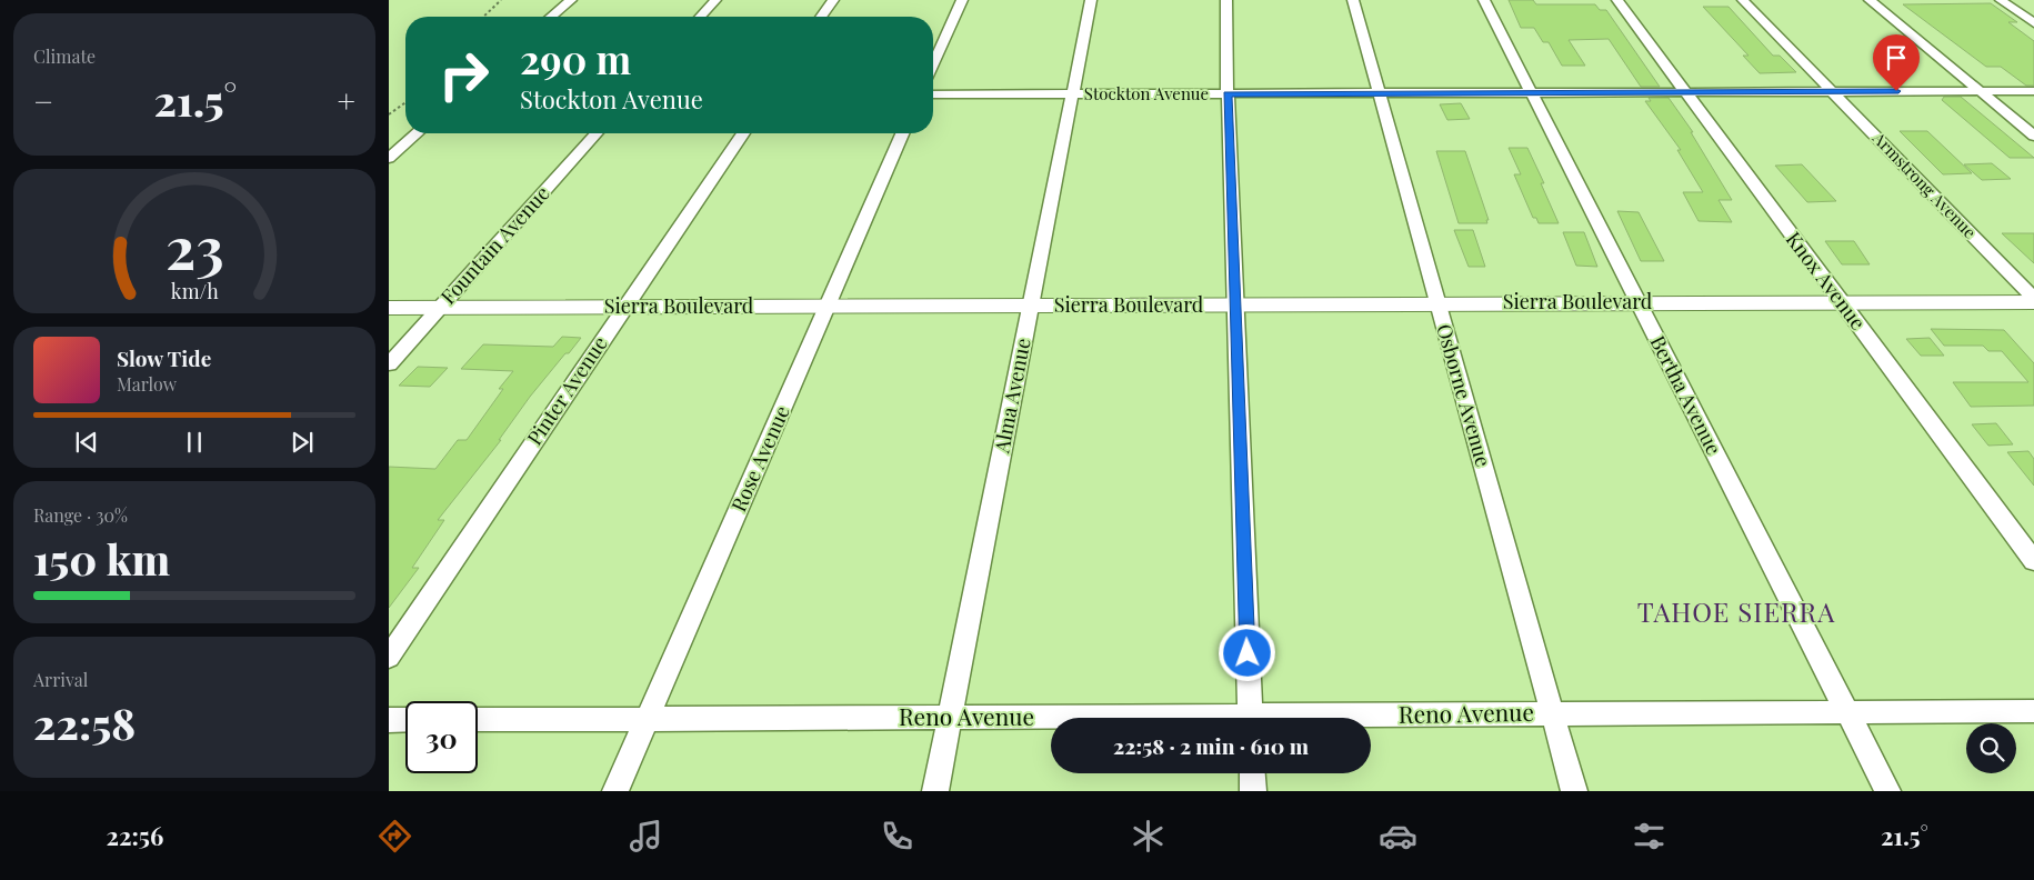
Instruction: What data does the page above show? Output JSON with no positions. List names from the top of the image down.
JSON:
{
  "streets": {
    "street": [
      "Stockton Avenue",
      "Armstrong Avenue",
      "Fountain Avenue",
      "Knox Avenue",
      "Sierra Boulevard",
      "Pinter Avenue",
      "Alma Avenue",
      "Osborne Avenue",
      "Bertha Avenue",
      "Rose Avenue",
      "Reno Avenue"
    ]
  },
  "crossings": [
    ["Stockton Avenue", "Armstrong Avenue"],
    ["Stockton Avenue", "Knox Avenue"],
    ["Stockton Avenue", "Alma Avenue"],
    ["Stockton Avenue", "Osborne Avenue"],
    ["Stockton Avenue", "Bertha Avenue"],
    ["Armstrong Avenue", "Sierra Boulevard"],
    ["Fountain Avenue", "Sierra Boulevard"],
    ["Knox Avenue", "Sierra Boulevard"],
    ["Sierra Boulevard", "Pinter Avenue"],
    ["Sierra Boulevard", "Alma Avenue"],
    ["Sierra Boulevard", "Osborne Avenue"],
    ["Sierra Boulevard", "Bertha Avenue"],
    ["Sierra Boulevard", "Rose Avenue"],
    ["Alma Avenue", "Reno Avenue"],
    ["Osborne Avenue", "Reno Avenue"],
    ["Bertha Avenue", "Reno Avenue"],
    ["Rose Avenue", "Reno Avenue"]
  ],
  "districts": ["TAHOE SIERRA"],
  "page": {
    "tile": [
      "Climate",
      ["Range · 30%", "150 km"],
      ["Arrival", "22:58"]
    ],
    "turn": ["290 m", "Stockton Avenue"],
    "heat": ["−", "21.5°", "+"],
    "song": ["Slow Tide", "Marlow"],
    "limit": "30",
    "trip": "22:58 · 2 min · 610 m",
    "tabs": ["22:56", "21.5°"],
    "gauge": ["23", "km/h"]
  }
}
